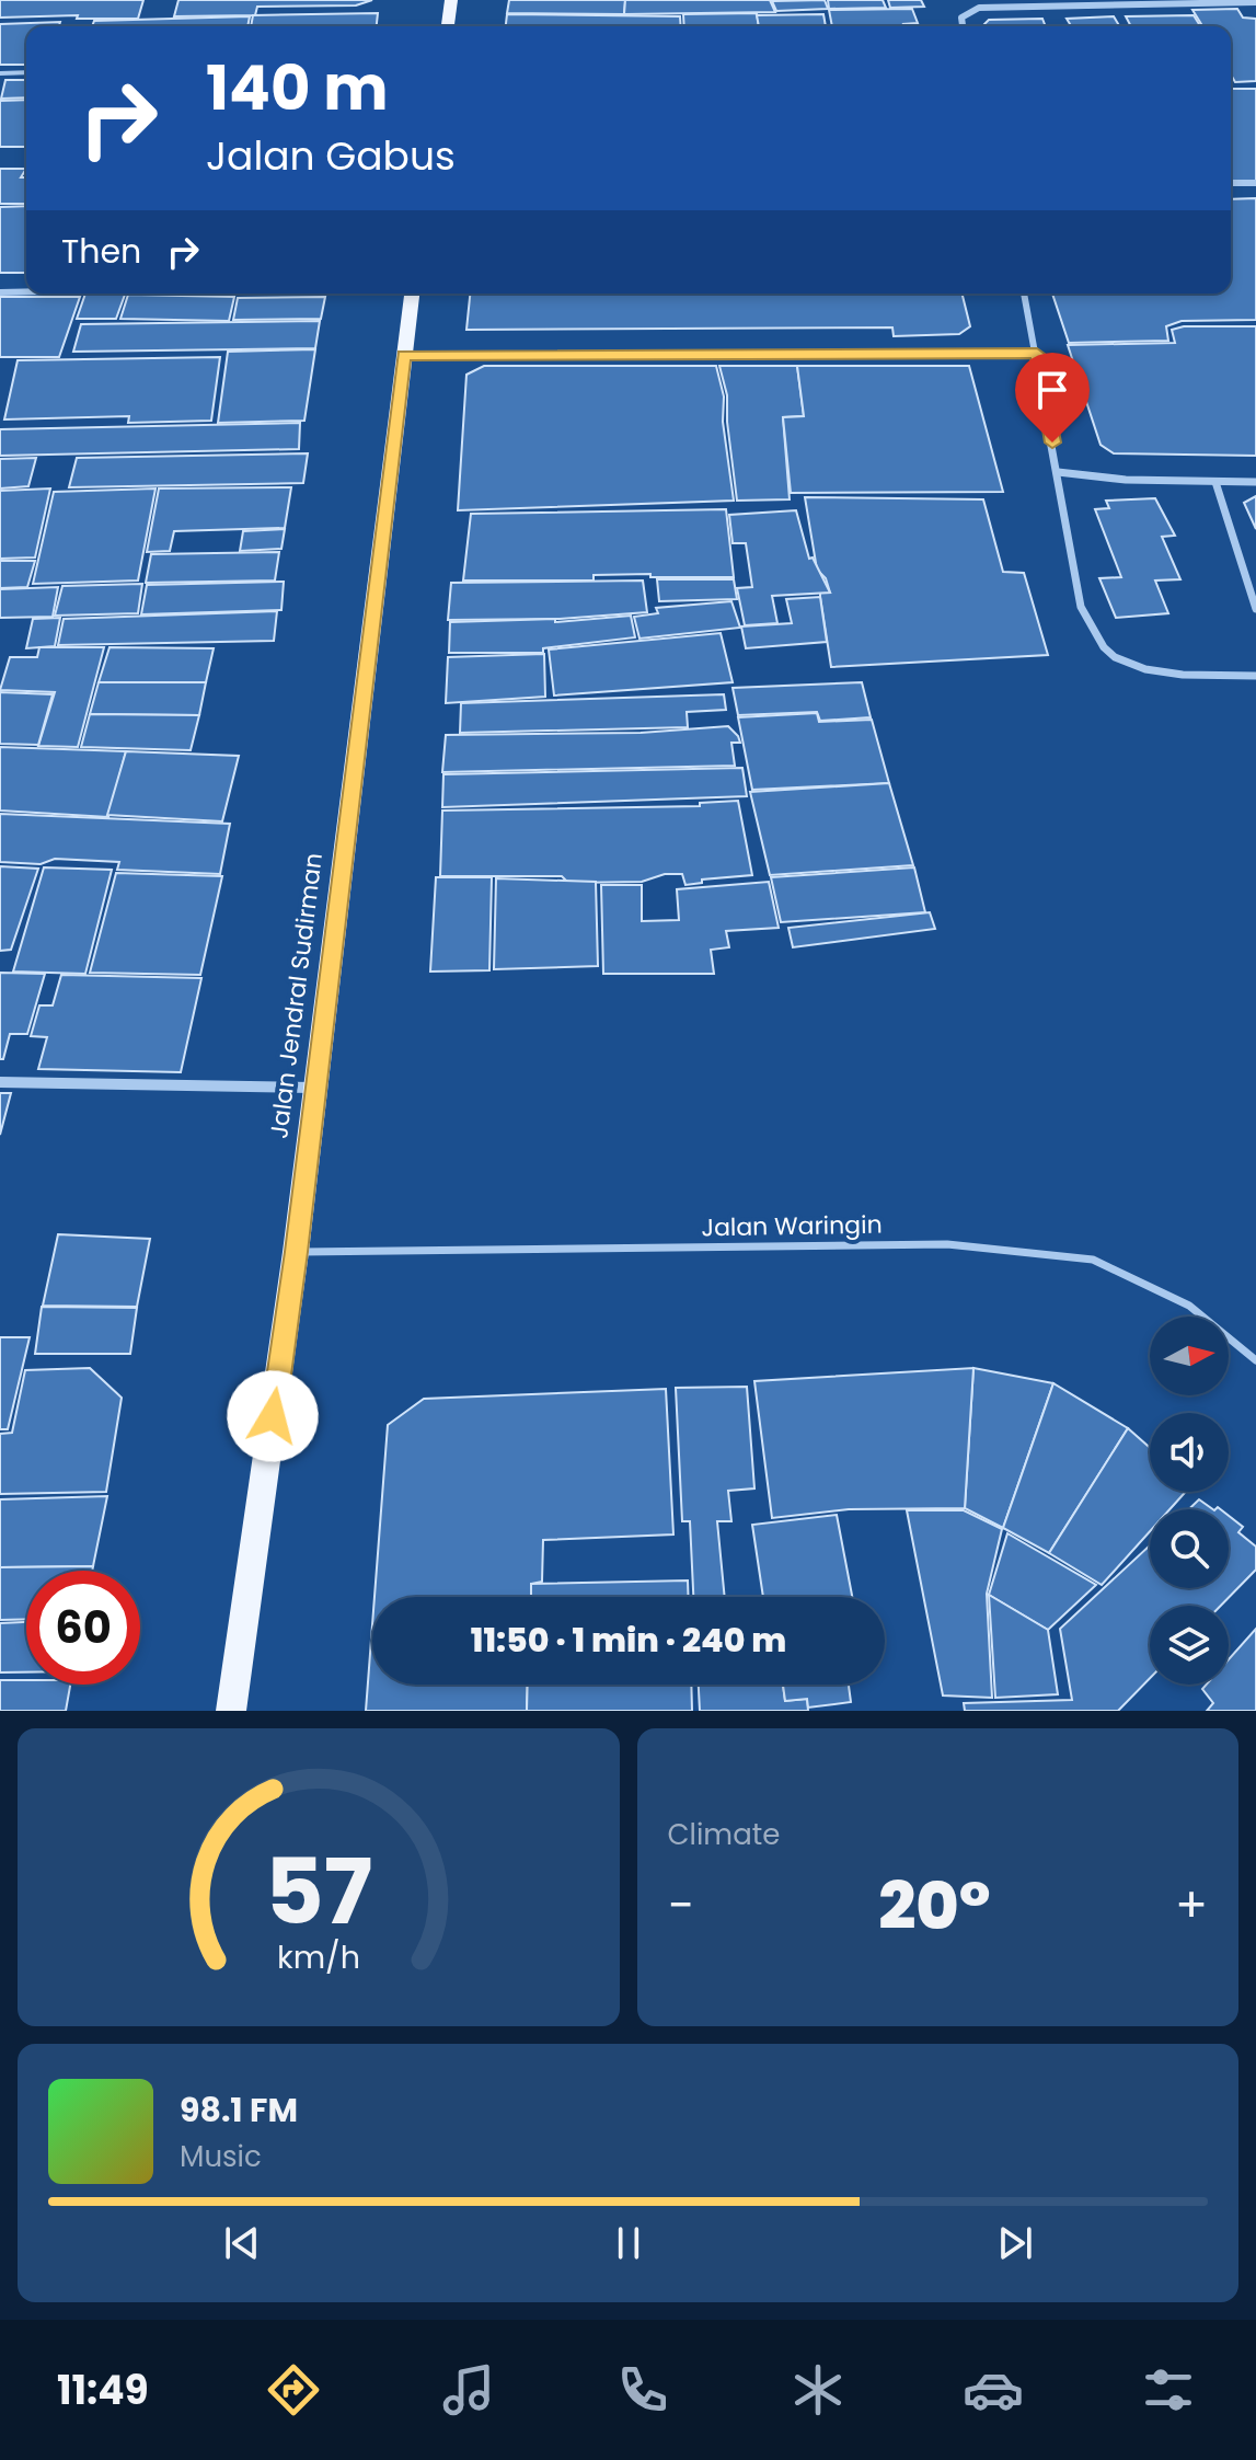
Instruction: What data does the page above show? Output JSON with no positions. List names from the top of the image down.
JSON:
{
  "streets": {
    "main road": ["Jalan Jendral Sudirman"],
    "lane": ["Jalan Waringin"]
  },
  "crossings": [
    ["Jalan Jendral Sudirman", "Jalan Waringin"]
  ],
  "north": "right",
  "page": {
    "turn": ["140 m", "Jalan Gabus"],
    "then": "Then",
    "limit": "60",
    "trip": "11:50 · 1 min · 240 m",
    "tile": "Climate",
    "heat": ["−", "20°", "+"],
    "song": ["98.1 FM", "Music"],
    "tabs": "11:49",
    "gauge": ["57", "km/h"]
  }
}
